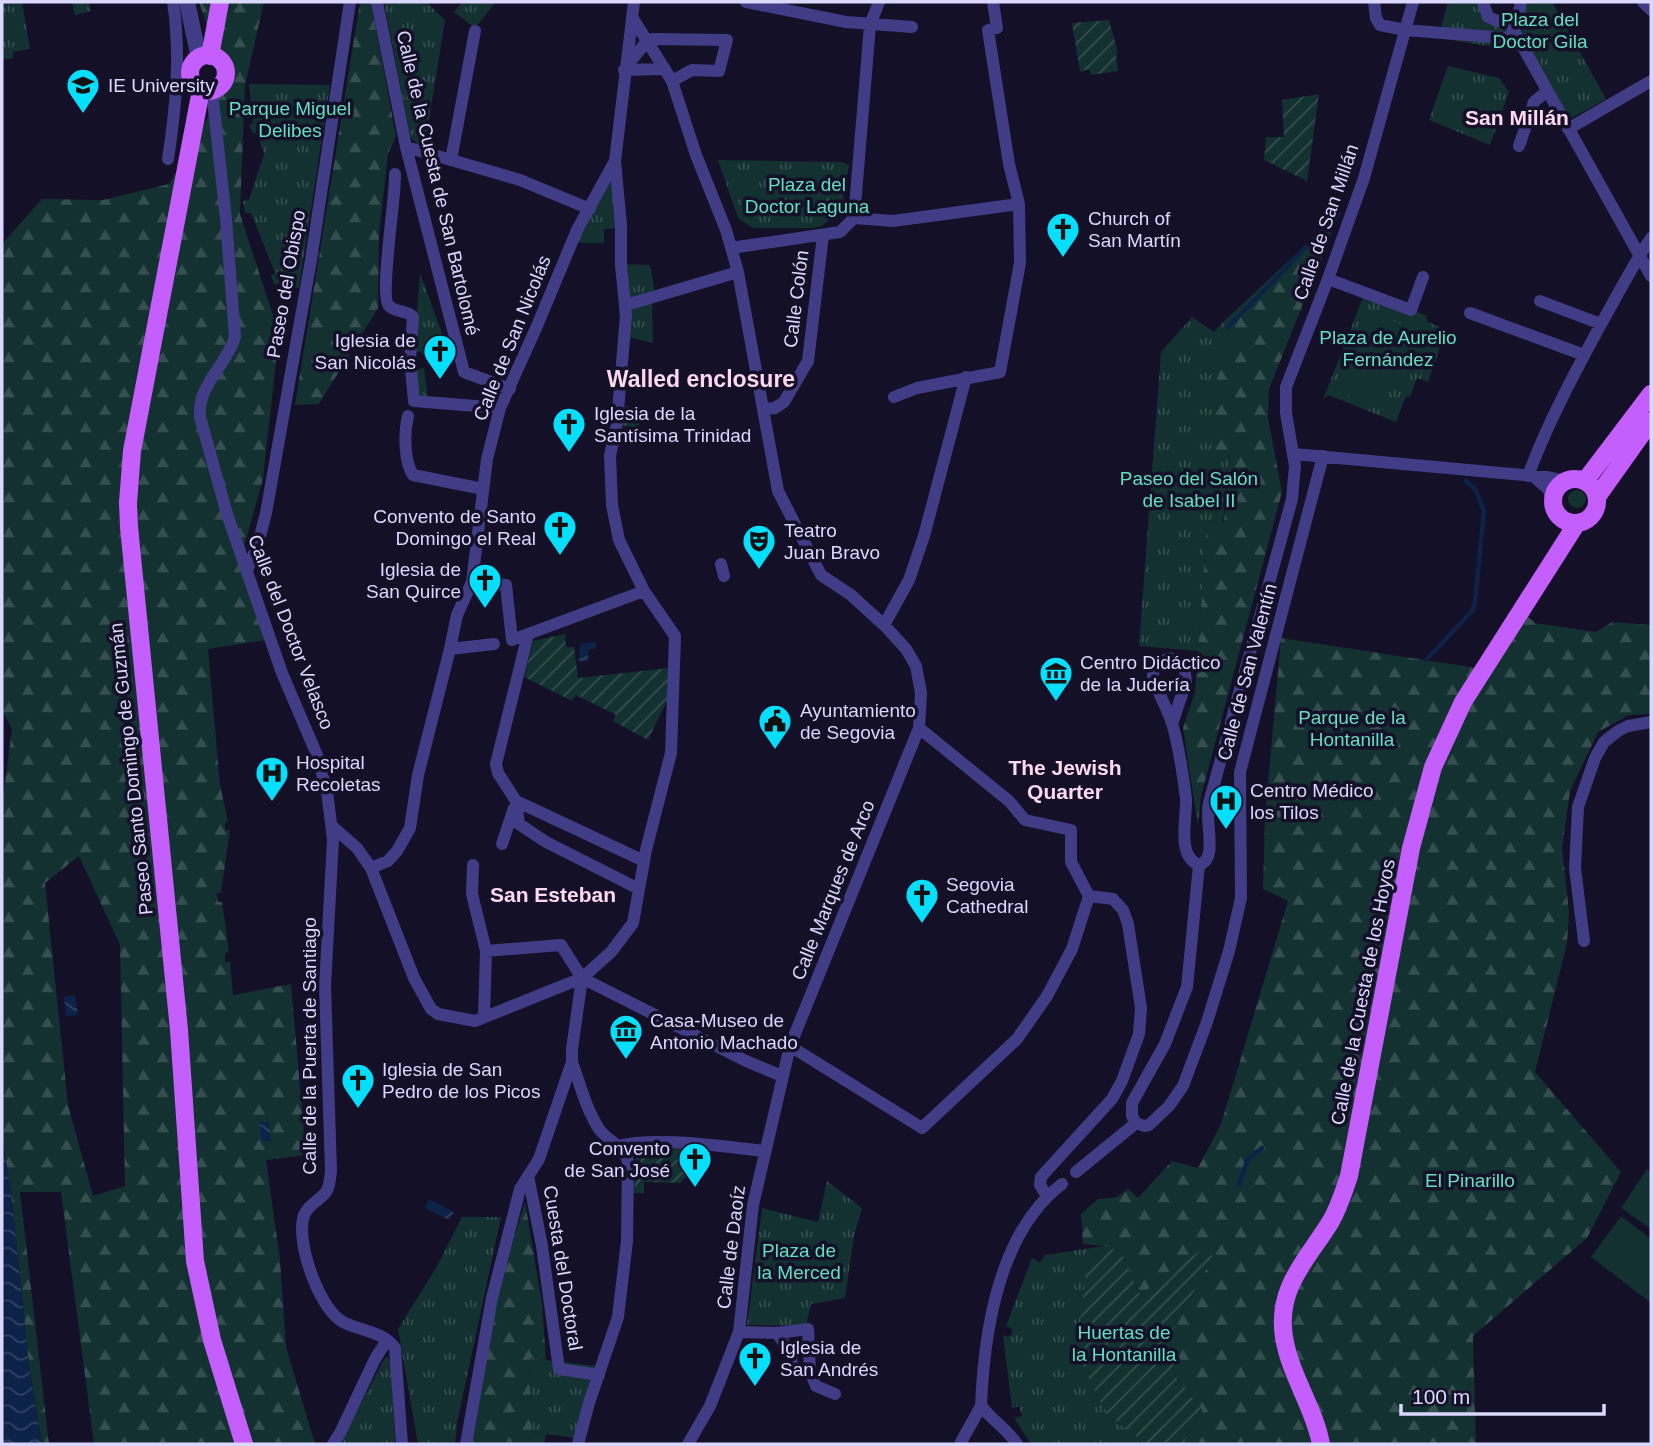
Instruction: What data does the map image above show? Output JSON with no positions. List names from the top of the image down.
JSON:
{
  "streets": {
    "main road": ["Paseo Santo Domingo de Guzmán", "Calle de la Cuesta de los Hoyos"],
    "street": [
      "Calle de la Cuesta de San Bartolomé",
      "Calle de San Millán",
      "Paseo del Obispo",
      "Calle Colón",
      "Calle de San Nicolás",
      "Calle del Doctor Velasco",
      "Calle de San Valentín",
      "Calle Marques de Arco",
      "Calle de la Puerta de Santiago",
      "Calle de Daoíz",
      "Cuesta del Doctoral"
    ]
  },
  "crossings": [
    ["Calle de la Cuesta de San Bartolomé", "Calle de San Nicolás"],
    ["Paseo del Obispo", "Calle del Doctor Velasco"],
    ["Calle Colón", "Calle Marques de Arco"],
    ["Calle del Doctor Velasco", "Paseo Santo Domingo de Guzmán"],
    ["Calle del Doctor Velasco", "Calle de la Puerta de Santiago"],
    ["Calle Marques de Arco", "Calle de Daoíz"]
  ],
  "districts": [
    "San Millán",
    "Walled enclosure",
    "The Jewish Quarter",
    "San Esteban"
  ],
  "parks": [
    "Plaza del Doctor Gila",
    "Parque Miguel Delibes",
    "Plaza del Doctor Laguna",
    "Plaza de Aurelio Fernández",
    "Paseo del Salón de Isabel II",
    "Parque de la Hontanilla",
    "El Pinarillo",
    "Plaza de la Merced",
    "Huertas de la Hontanilla"
  ],
  "places": {
    "school or university": ["IE University"],
    "church": [
      "Church of San Martín",
      "Iglesia de San Nicolás",
      "Iglesia de la Santísima Trinidad",
      "Convento de Santo Domingo el Real",
      "Iglesia de San Quirce",
      "Segovia Cathedral",
      "Iglesia de San Pedro de los Picos",
      "Convento de San José",
      "Iglesia de San Andrés"
    ],
    "theatre": ["Teatro Juan Bravo"],
    "museum": ["Centro Didáctico de la Judería", "Casa-Museo de Antonio Machado"],
    "public building": ["Ayuntamiento de Segovia"],
    "hospital": ["Hospital Recoletas", "Centro Médico los Tilos"]
  },
  "scale_bar": "100 m"
}
